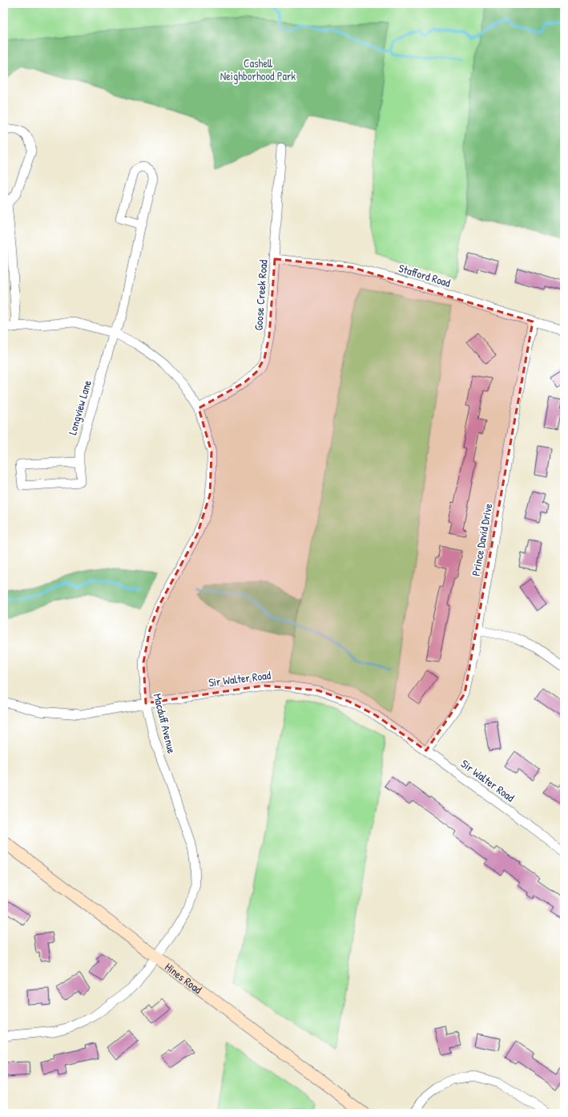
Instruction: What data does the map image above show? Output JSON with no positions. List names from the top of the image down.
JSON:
{
  "streets": {
    "street": [
      "Stafford Road",
      "Goose Creek Road",
      "Longview Lane",
      "Prince David Drive",
      "Sir Walter Road",
      "Macduff Avenue",
      "Hines Road"
    ]
  },
  "crossings": [
    ["Stafford Road", "Goose Creek Road"],
    ["Stafford Road", "Prince David Drive"],
    ["Goose Creek Road", "Macduff Avenue"],
    ["Longview Lane", "Macduff Avenue"],
    ["Prince David Drive", "Sir Walter Road"],
    ["Sir Walter Road", "Macduff Avenue"],
    ["Macduff Avenue", "Hines Road"]
  ],
  "parks": ["Cashell Neighborhood Park"]
}
